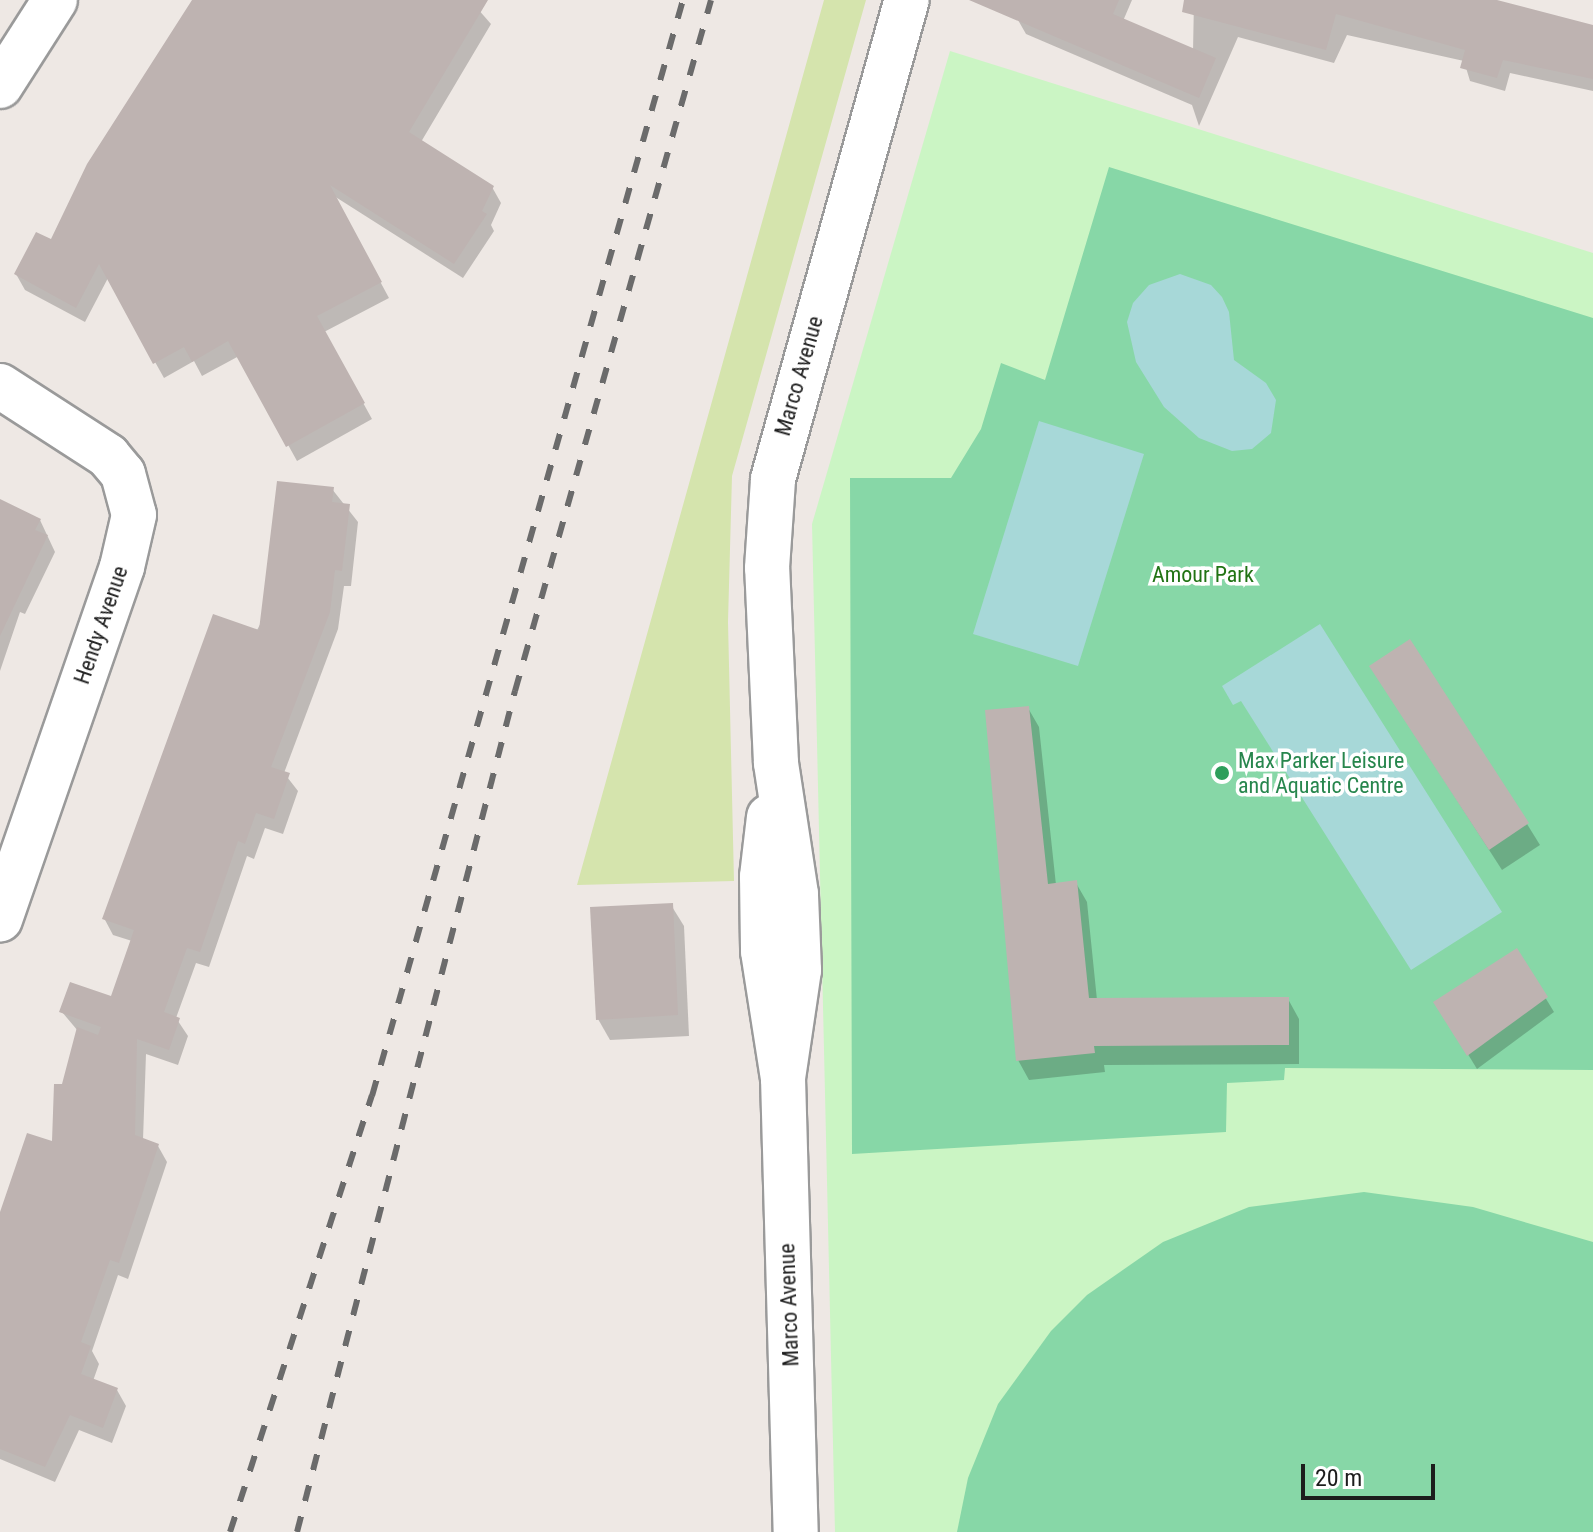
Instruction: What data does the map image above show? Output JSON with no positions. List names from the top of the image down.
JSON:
{
  "streets": {
    "street": ["Marco Avenue", "Hendy Avenue"]
  },
  "parks": ["Amour Park"],
  "places": ["Max Parker Leisure and Aquatic Centre"],
  "scale_bar": "20 m"
}
